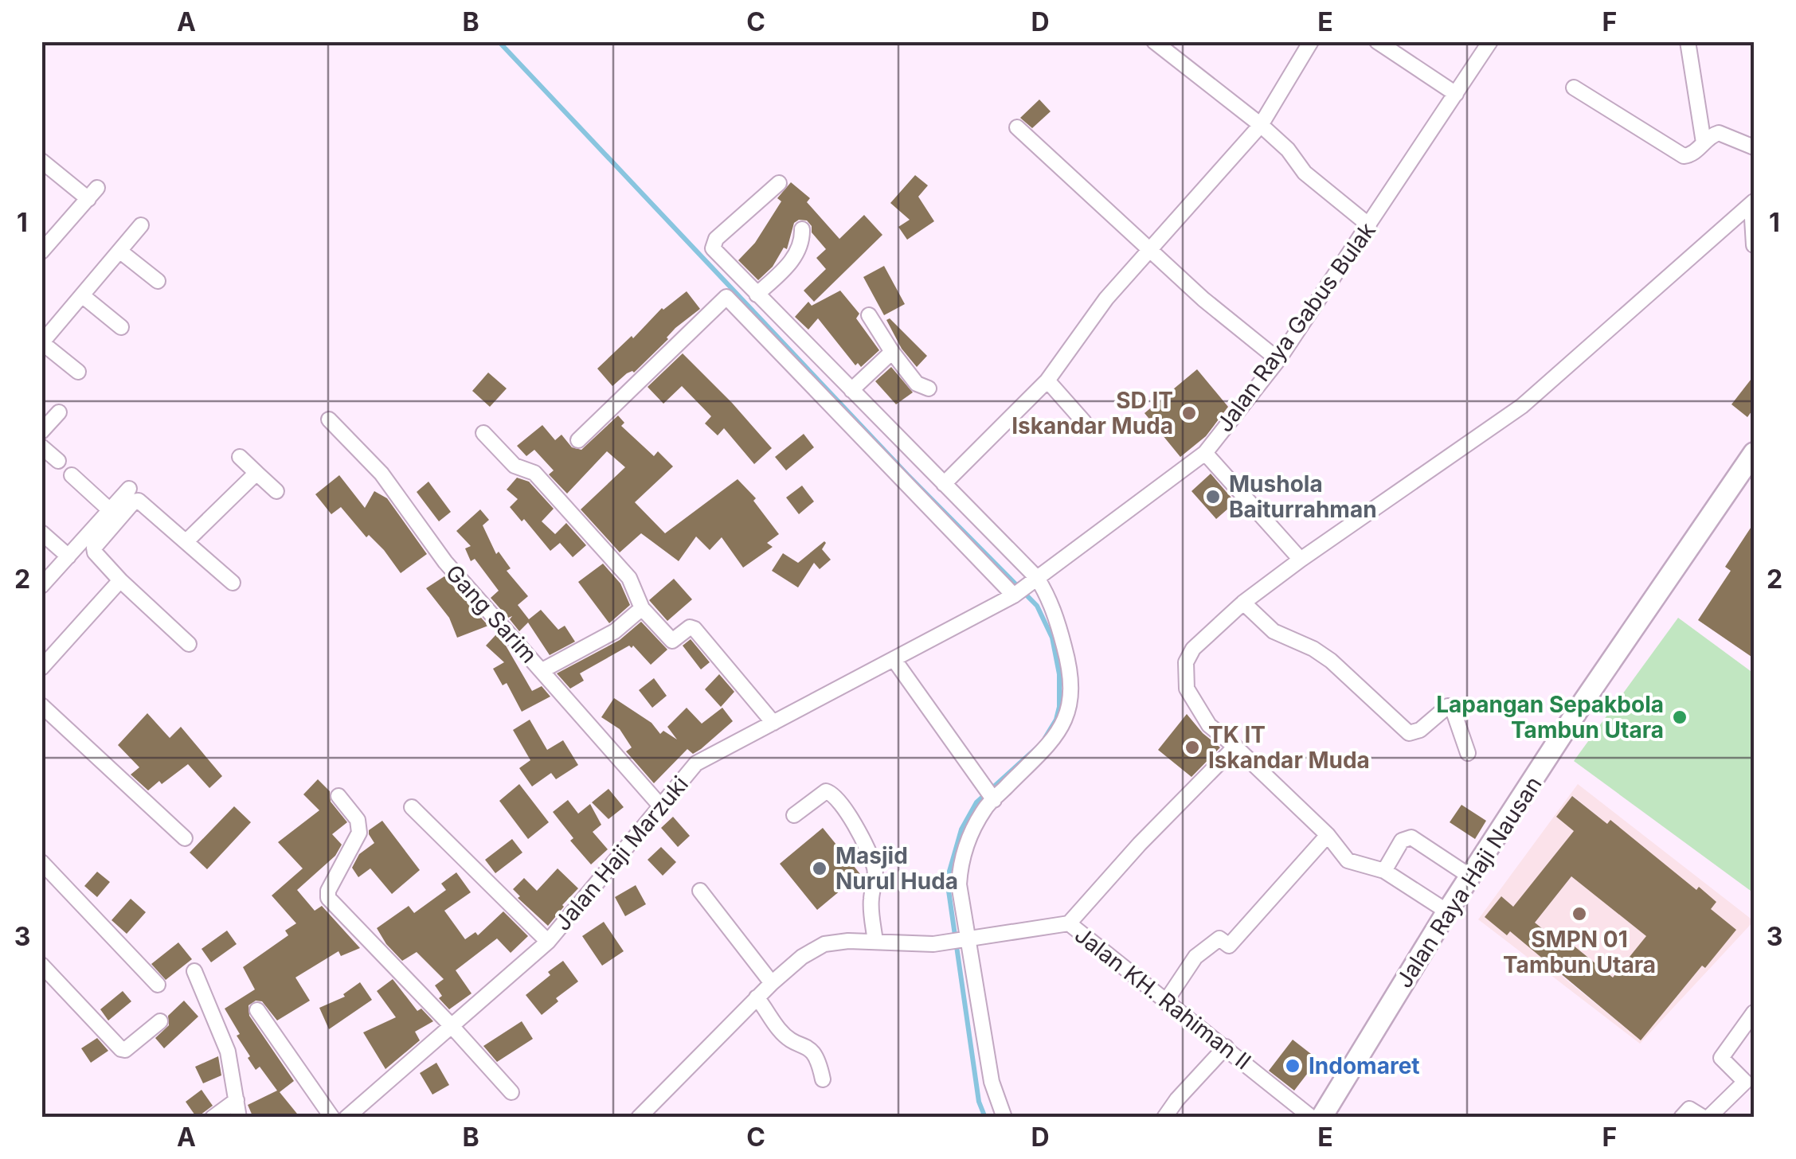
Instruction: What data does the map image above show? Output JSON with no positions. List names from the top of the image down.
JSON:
{
  "streets": {
    "street": [
      "Jalan Raya Gabus Bulak",
      "Gang Sarim",
      "Jalan Haji Marzuki",
      "Jalan Raya Haji Nausan",
      "Jalan KH. Rahiman II"
    ]
  },
  "crossings": [
    ["Jalan Raya Gabus Bulak", "Jalan Haji Marzuki"],
    ["Gang Sarim", "Jalan Haji Marzuki"]
  ],
  "places": [
    "SD IT Iskandar Muda",
    "Mushola Baiturrahman",
    "Lapangan Sepakbola Tambun Utara",
    "TK IT Iskandar Muda",
    "Masjid Nurul Huda",
    "SMPN 01 Tambun Utara",
    "Indomaret"
  ],
  "grid": {
    "columns": [
      "A",
      "B",
      "C",
      "D",
      "E",
      "F"
    ],
    "rows": ["1", "2", "3"]
  }
}
